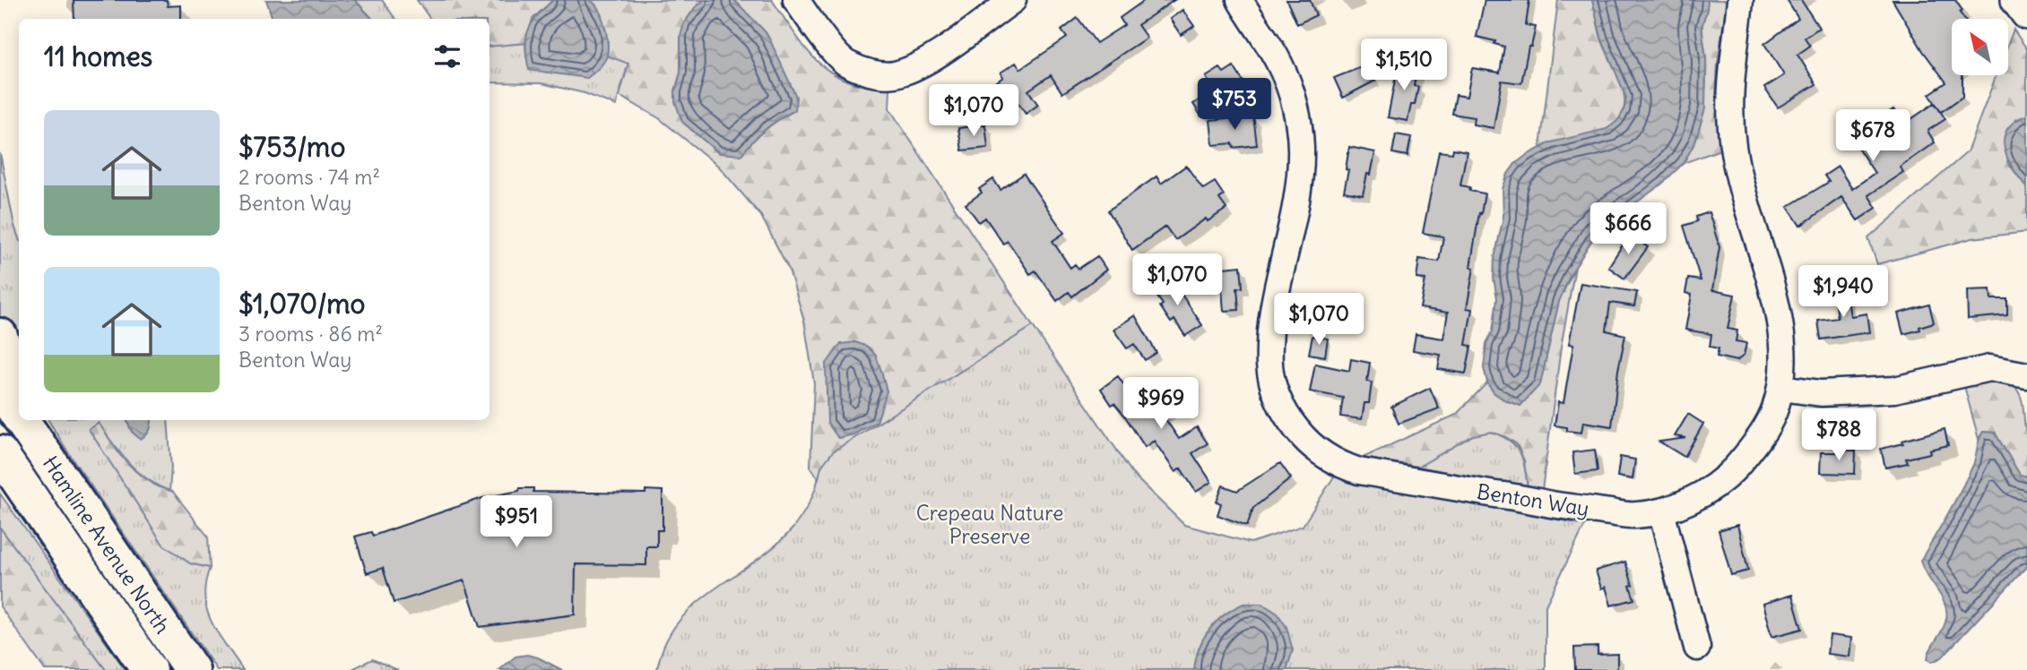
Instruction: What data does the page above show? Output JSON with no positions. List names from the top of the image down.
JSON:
{
  "streets": {
    "highway": ["Hamline Avenue North"],
    "street": ["Benton Way"]
  },
  "parks": ["Crepeau Nature Preserve"],
  "north": "top left",
  "page": {
    "heading": "11 homes",
    "price": [
      "$1,510",
      "$753",
      "$1,070",
      "$678",
      "$666",
      "$1,070",
      "$1,940",
      "$1,070",
      "$969",
      "$788",
      "$951"
    ],
    "list": [
      {
        "name": "$753/mo",
        "note": "2 rooms · 74 m² · Benton Way"
      },
      {
        "name": "$1,070/mo",
        "note": "3 rooms · 86 m² · Benton Way"
      }
    ]
  }
}
